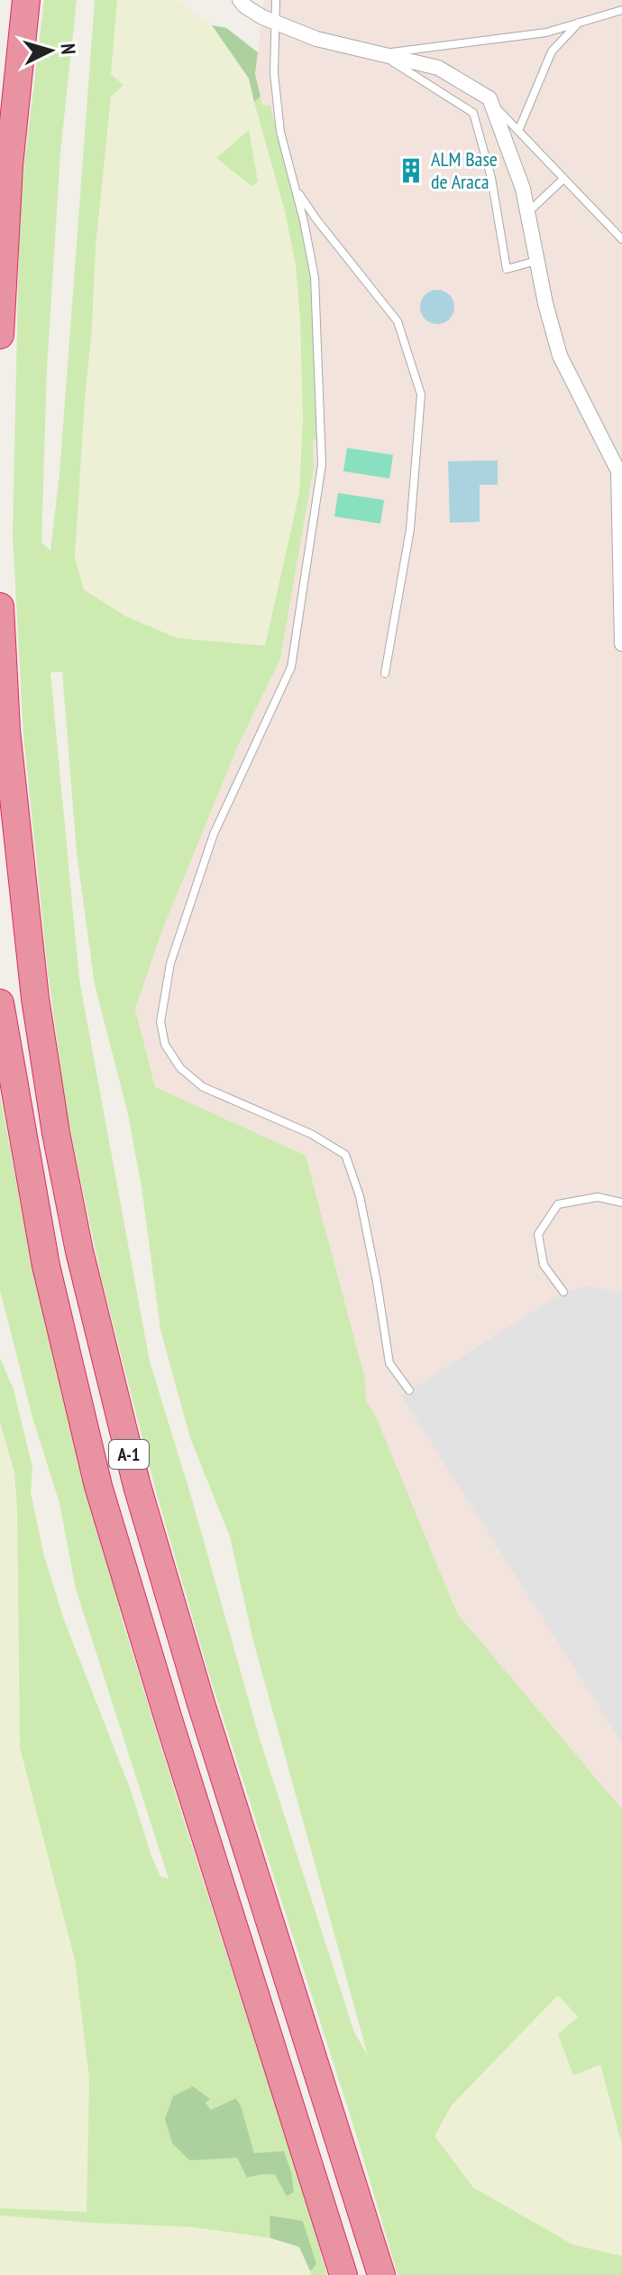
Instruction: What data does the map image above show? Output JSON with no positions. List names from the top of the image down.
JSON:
{
  "streets": {
    "highway": ["A-1"]
  },
  "places": {
    "building": ["ALM Base de Araca"]
  },
  "north": "right"
}
